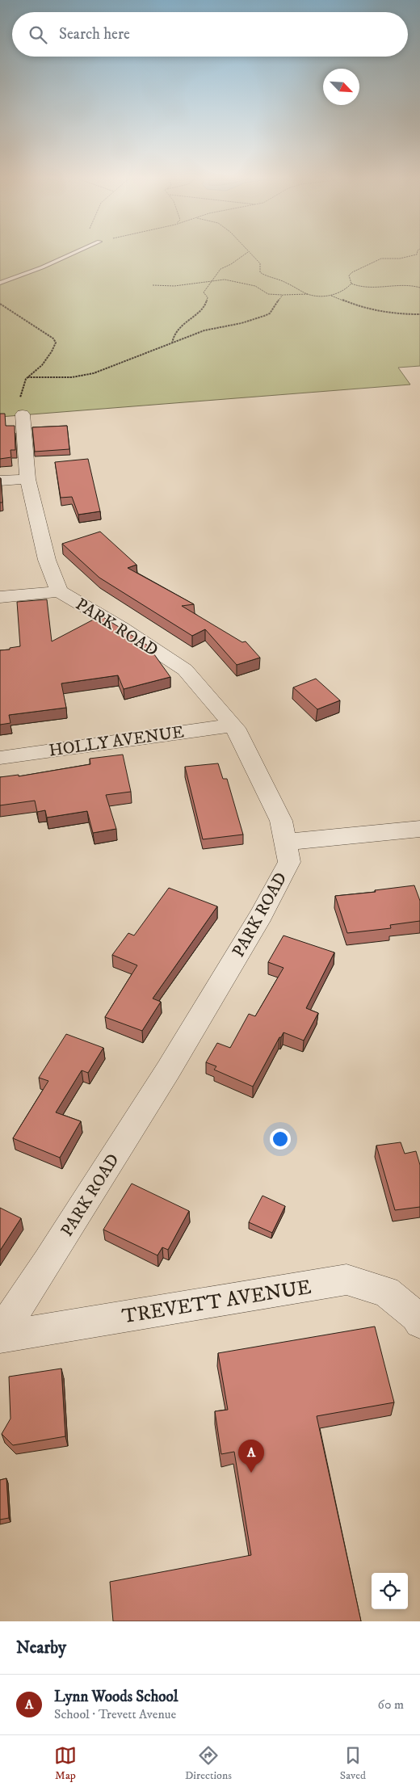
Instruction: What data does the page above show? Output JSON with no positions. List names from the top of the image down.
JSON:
{
  "streets": {
    "street": ["PARK ROAD", "HOLLY AVENUE", "TREVETT AVENUE"]
  },
  "crossings": [
    ["PARK ROAD", "HOLLY AVENUE"]
  ],
  "north": "bottom right",
  "page": {
    "search": "Search here",
    "pins": "A",
    "heading": "Nearby",
    "list": [
      {
        "mark": "A",
        "name": "Lynn Woods School",
        "note": "School · Trevett Avenue",
        "value": "60 m"
      }
    ],
    "nav": ["Map", "Directions", "Saved"]
  }
}
